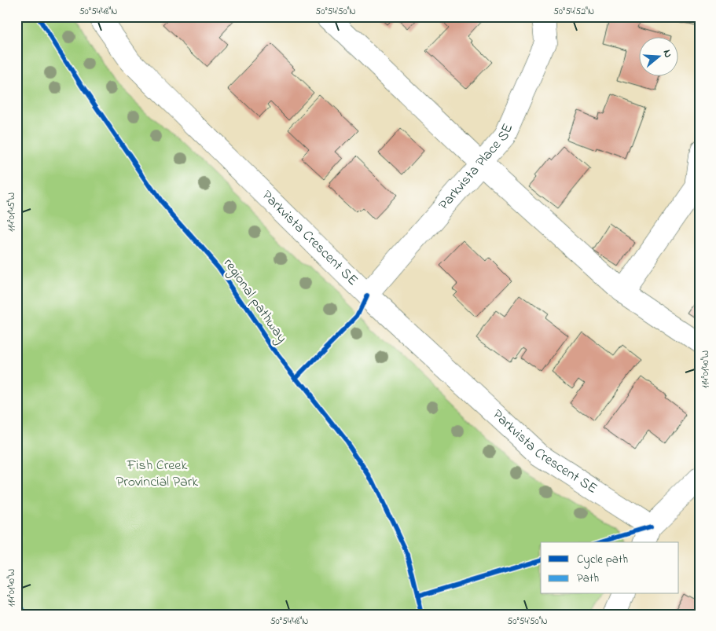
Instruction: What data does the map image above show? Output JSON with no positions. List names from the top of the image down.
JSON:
{
  "streets": {
    "street": ["Parkvista Place SE", "Parkvista Crescent SE"],
    "cycle path": ["regional pathway"]
  },
  "crossings": [
    ["Parkvista Place SE", "Parkvista Crescent SE"]
  ],
  "parks": ["Fish Creek Provincial Park"],
  "legend": ["Cycle path", "Path"],
  "north": "right",
  "coordinates": [
    "50°54'48\"N",
    "50°54'50\"N",
    "50°54'52\"N",
    "114°01'45\"W",
    "114°01'40\"W"
  ]
}
